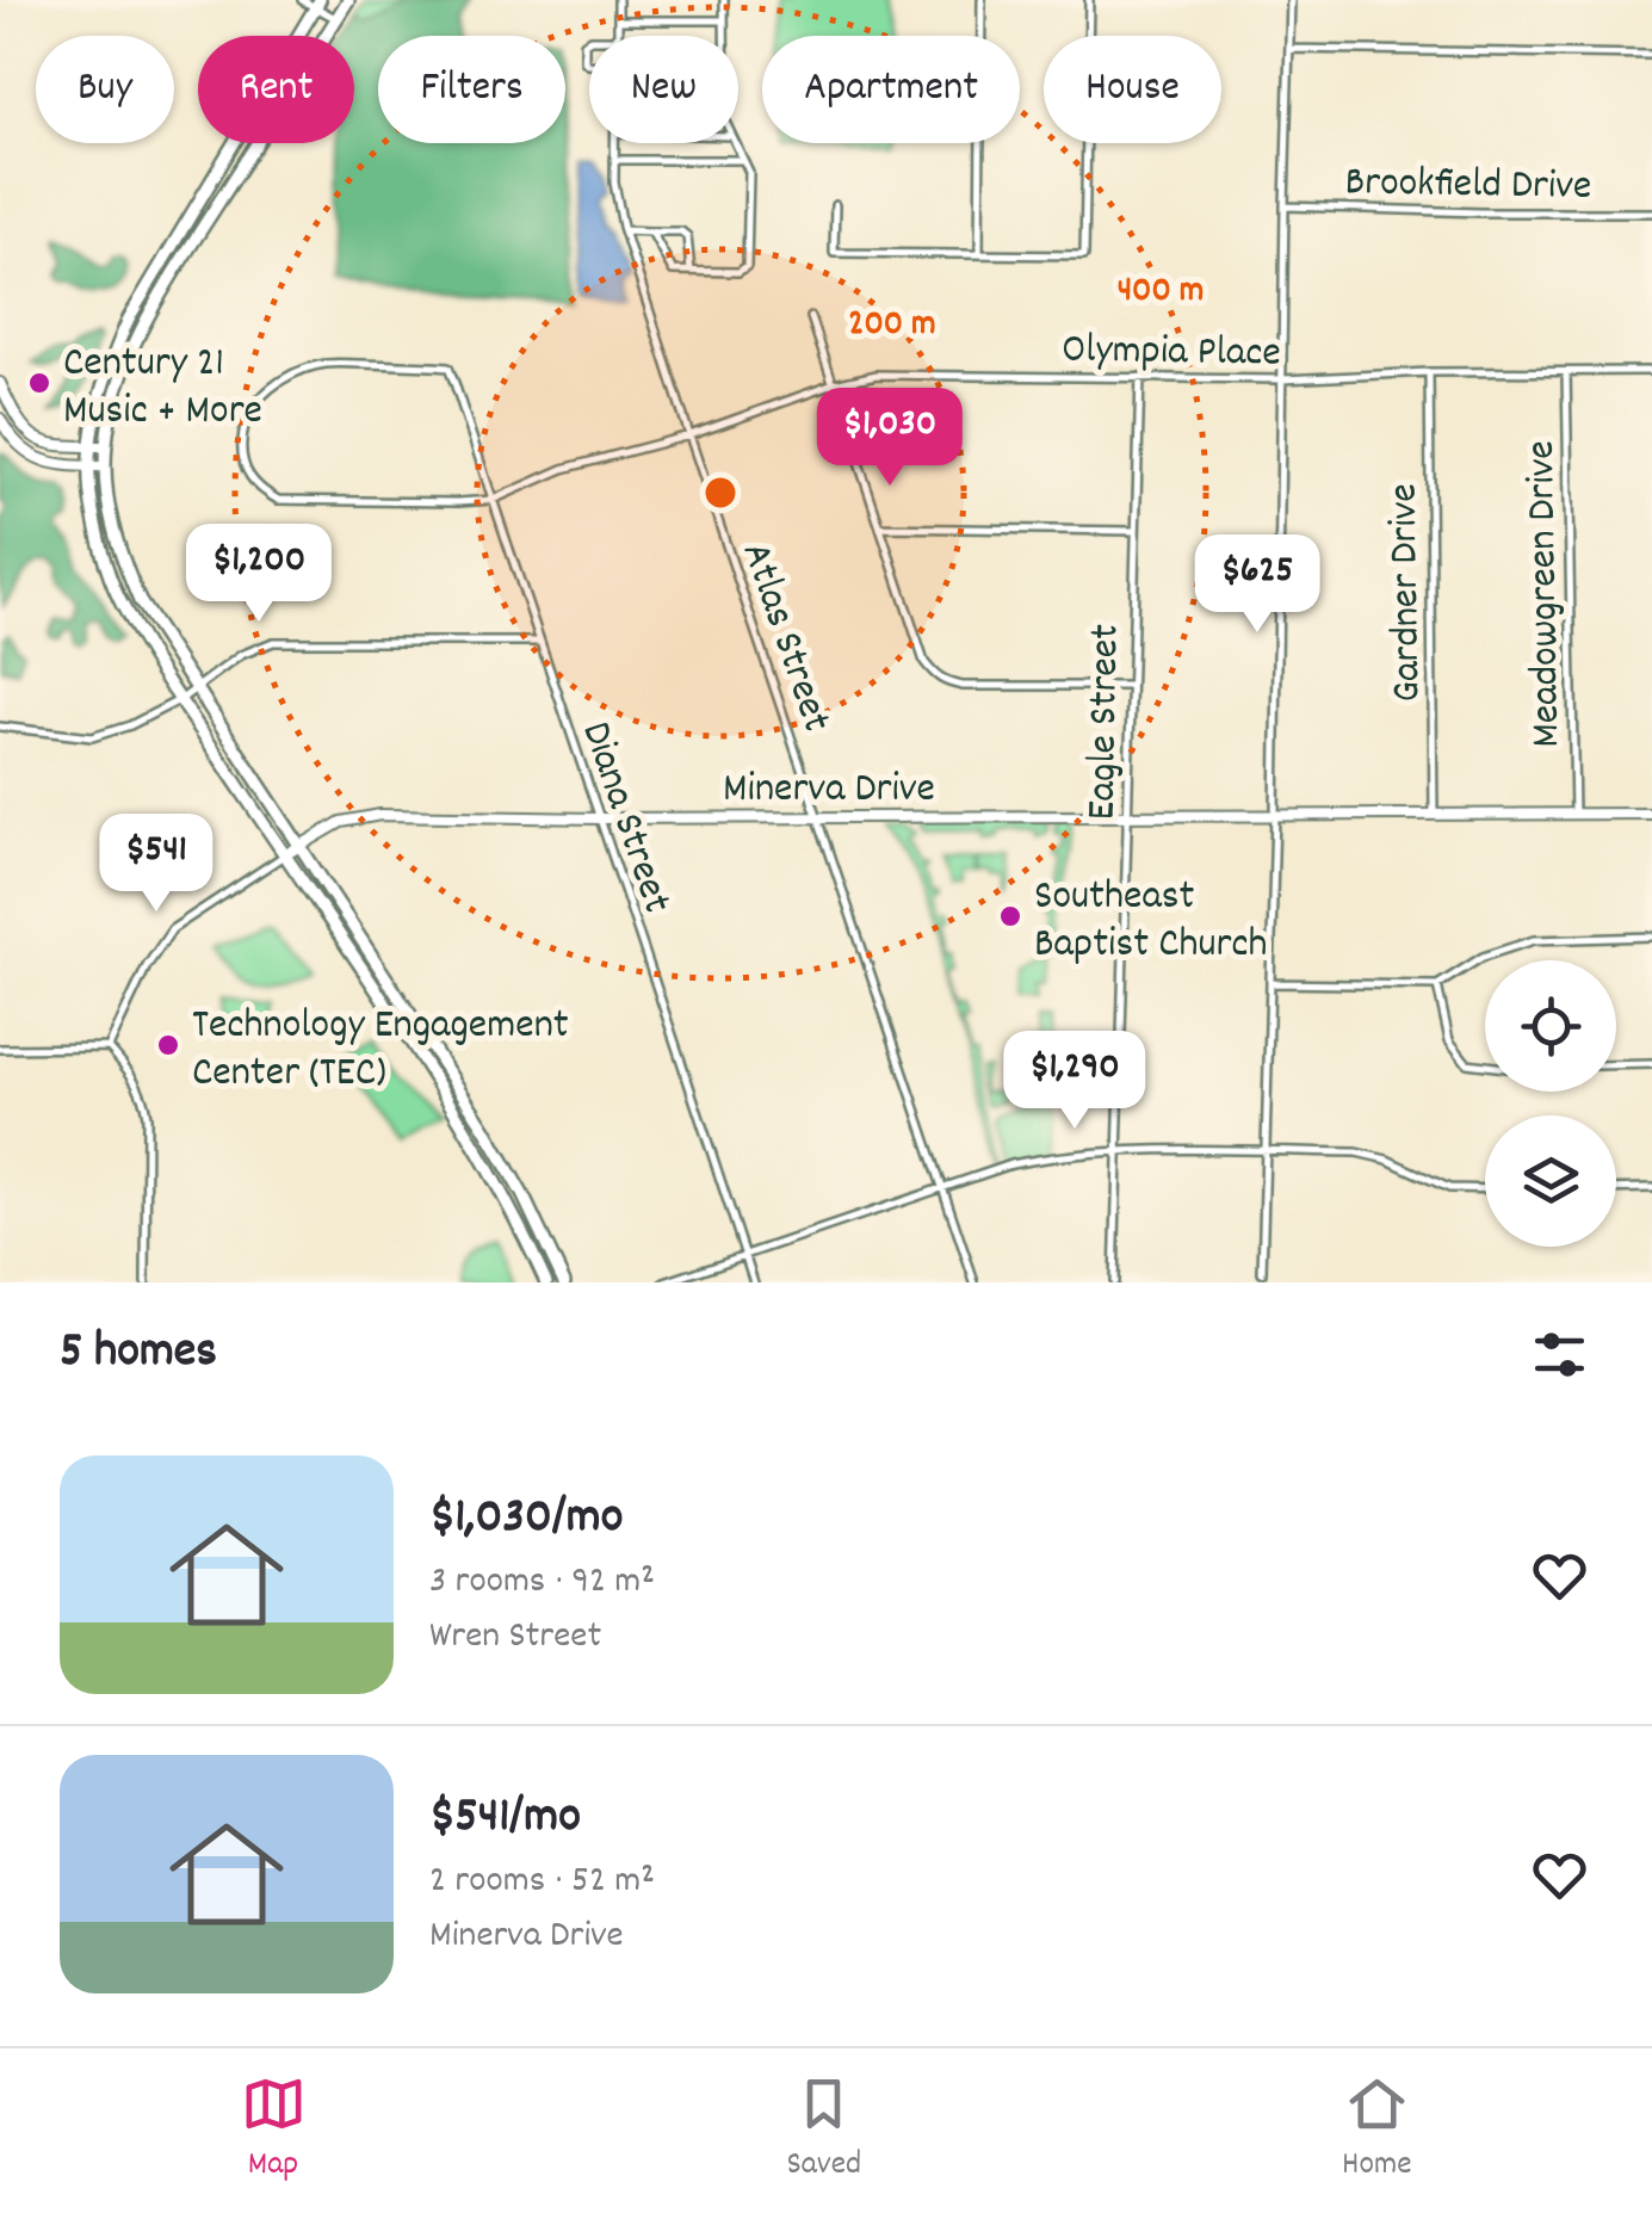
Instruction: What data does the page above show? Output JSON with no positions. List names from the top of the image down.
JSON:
{
  "streets": {
    "street": [
      "Brookfield Drive",
      "Olympia Place",
      "Gardner Drive",
      "Meadowgreen Drive",
      "Atlas Street",
      "Eagle Street",
      "Minerva Drive",
      "Diana Street"
    ]
  },
  "crossings": [
    ["Olympia Place", "Gardner Drive"],
    ["Olympia Place", "Meadowgreen Drive"],
    ["Olympia Place", "Atlas Street"],
    ["Olympia Place", "Eagle Street"],
    ["Olympia Place", "Diana Street"],
    ["Gardner Drive", "Minerva Drive"],
    ["Meadowgreen Drive", "Minerva Drive"],
    ["Atlas Street", "Minerva Drive"],
    ["Eagle Street", "Minerva Drive"],
    ["Minerva Drive", "Diana Street"]
  ],
  "places": ["Century 21 Music + More", "Southeast Baptist Church", "Technology Engagement Center (TEC)"],
  "page": {
    "chip": [
      "Buy",
      "Rent",
      "Filters",
      "New",
      "Apartment",
      "House"
    ],
    "price": [
      "$1,030",
      "$1,200",
      "$625",
      "$541",
      "$1,290"
    ],
    "heading": "5 homes",
    "list": [
      {
        "name": "$1,030/mo",
        "note": "3 rooms · 92 m² · Wren Street"
      },
      {
        "name": "$541/mo",
        "note": "2 rooms · 52 m² · Minerva Drive"
      }
    ],
    "tabs": ["Map", "Saved", "Home"]
  },
  "rings": ["400 m", "200 m"]
}
